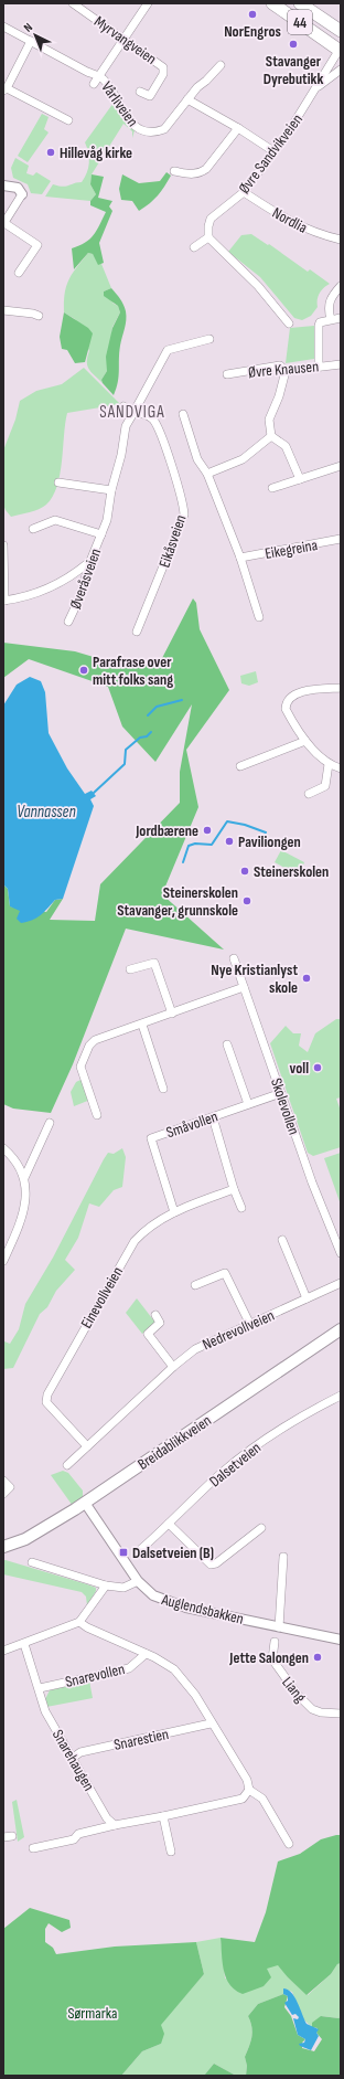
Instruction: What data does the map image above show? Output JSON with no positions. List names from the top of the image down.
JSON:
{
  "streets": {
    "main road": ["44", "Breidablikkveien"],
    "street": [
      "Myrvangveien",
      "Vårliveien",
      "Øvre Sandvikveien",
      "Nordlia",
      "Øvre Knausen",
      "Eikåsveien",
      "Eikegreina",
      "Øveråsveien",
      "Skolevollen",
      "Småvollen",
      "Einevollveien",
      "Nedrevollveien",
      "Dalsetveien",
      "Auglendsbakken",
      "Snarevollen",
      "Liang",
      "Snarestien",
      "Snarehaugen"
    ]
  },
  "crossings": [
    ["Øvre Sandvikveien", "Nordlia"],
    ["Eikåsveien", "Øveråsveien"],
    ["Skolevollen", "Småvollen"],
    ["Småvollen", "Einevollveien"],
    ["Einevollveien", "Nedrevollveien"],
    ["Breidablikkveien", "Auglendsbakken"],
    ["Snarevollen", "Snarehaugen"],
    ["Snarestien", "Snarehaugen"]
  ],
  "districts": ["SANDVIGA"],
  "water": ["Vannassen"],
  "parks": ["Sørmarka"],
  "places": {
    "other": [
      "NorEngros",
      "Stavanger Dyrebutikk",
      "Hillevåg kirke",
      "Parafrase over mitt folks sang",
      "Jordbærene",
      "Paviliongen",
      "Steinerskolen",
      "Steinerskolen Stavanger, grunnskole",
      "Nye Kristianlyst skole",
      "voll",
      "Jette Salongen"
    ],
    "transit": ["Dalsetveien (B)"]
  },
  "north": "top left"
}
